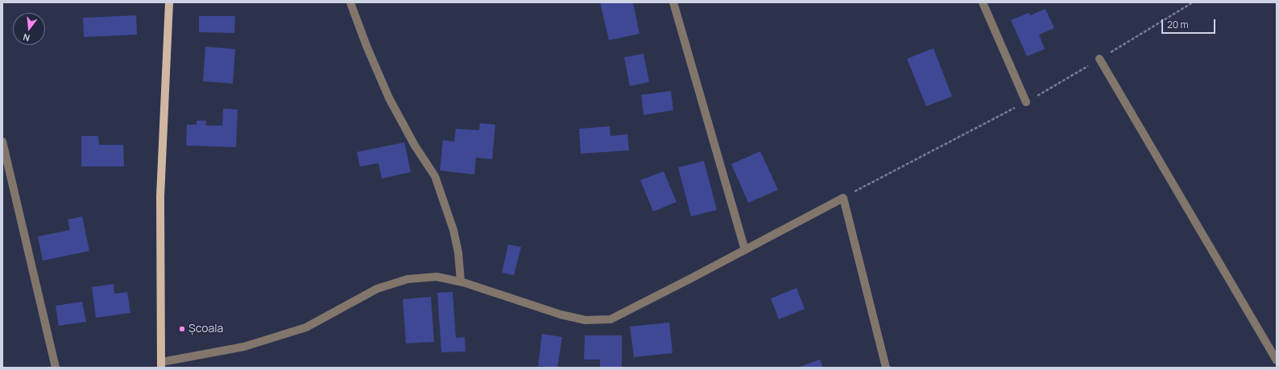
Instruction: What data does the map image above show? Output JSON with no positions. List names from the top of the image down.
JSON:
{
  "places": ["Școala"],
  "scale_bar": "20 m",
  "north": "bottom"
}
